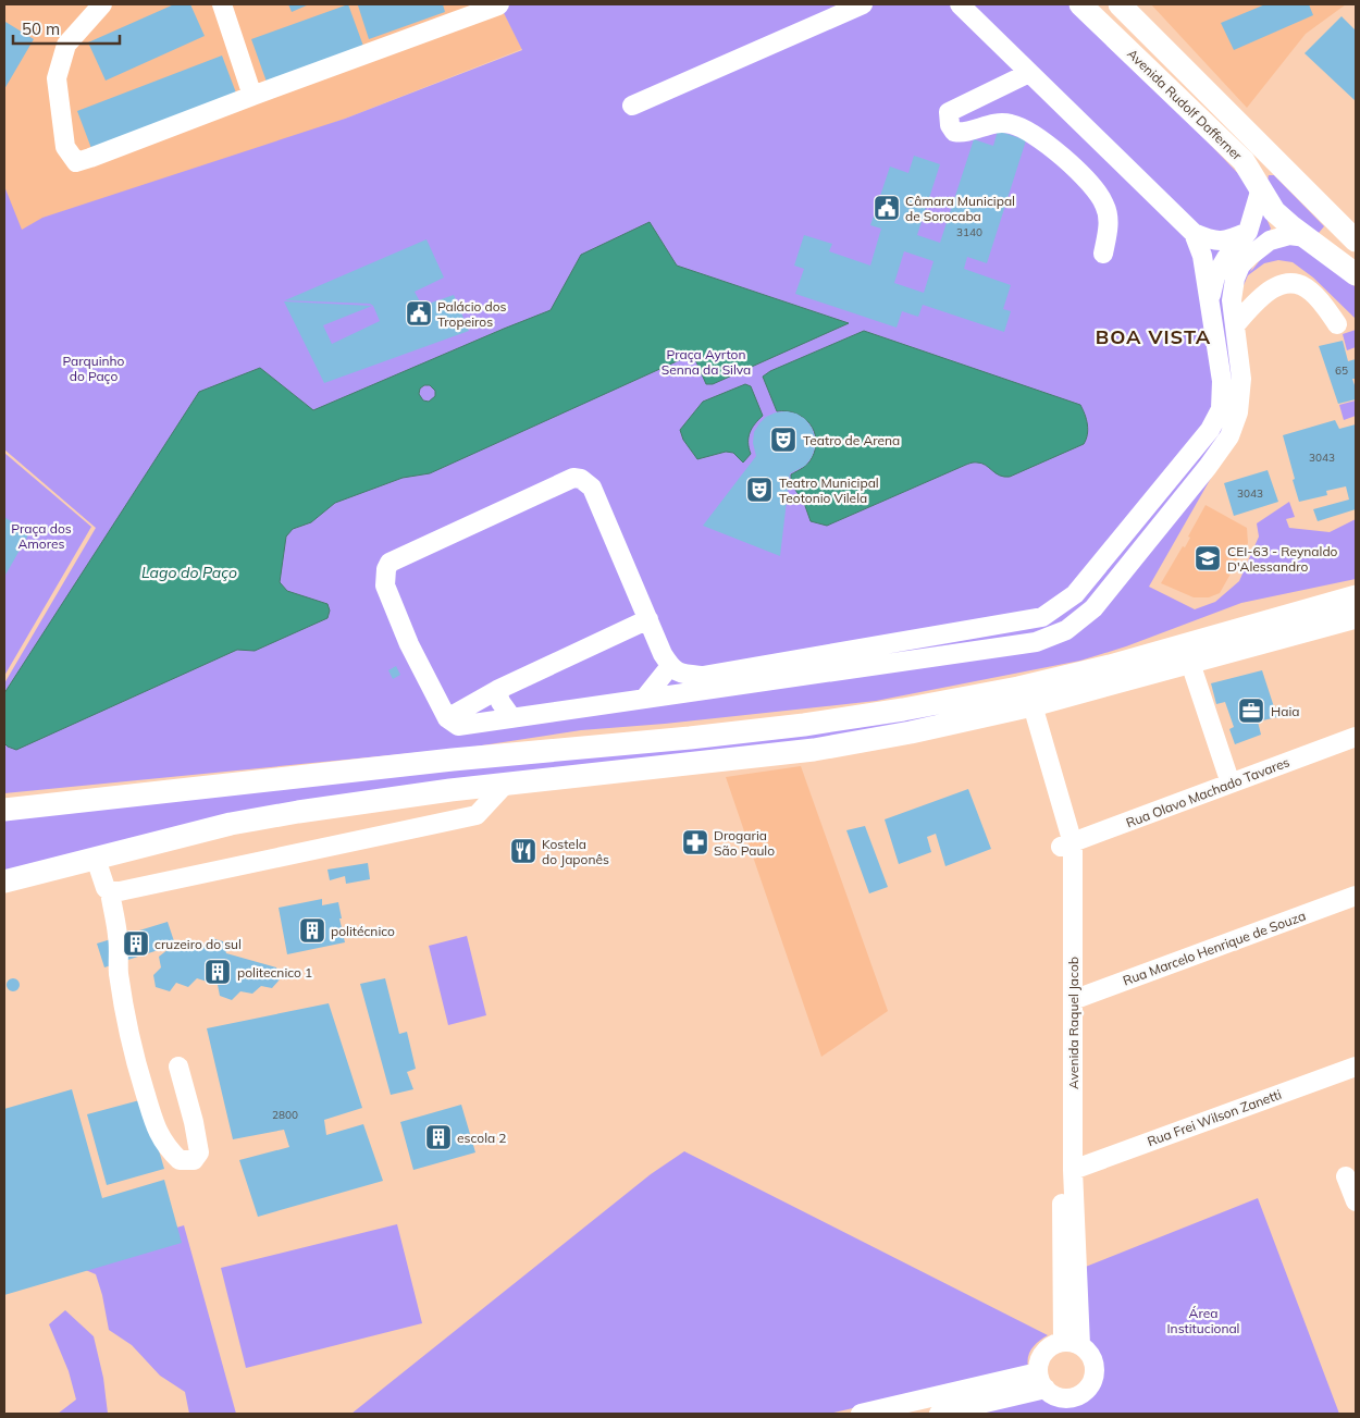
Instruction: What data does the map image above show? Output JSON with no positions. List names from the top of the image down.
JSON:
{
  "streets": {
    "main road": ["Avenida Rudolf Dafferner"],
    "street": [
      "Rua Olavo Machado Tavares",
      "Rua Marcelo Henrique de Souza",
      "Avenida Raquel Jacob",
      "Rua Frei Wilson Zanetti"
    ]
  },
  "crossings": [
    ["Rua Olavo Machado Tavares", "Avenida Raquel Jacob"],
    ["Rua Marcelo Henrique de Souza", "Avenida Raquel Jacob"],
    ["Avenida Raquel Jacob", "Rua Frei Wilson Zanetti"]
  ],
  "districts": ["BOA VISTA"],
  "water": ["Lago do Paço"],
  "parks": [
    "Praça Ayrton Senna da Silva",
    "Parquinho do Paço",
    "Praça dos Amores",
    "Área Institucional"
  ],
  "places": {
    "public building": ["Câmara Municipal de Sorocaba", "Palácio dos Tropeiros"],
    "theatre": ["Teatro de Arena", "Teatro Municipal Teotonio Vilela"],
    "school or university": ["CEI-63 - Reynaldo D'Alessandro"],
    "office": ["Haia"],
    "pharmacy": ["Drogaria São Paulo"],
    "restaurant": ["Kostela do Japonês"],
    "building": [
      "politécnico",
      "cruzeiro do sul",
      "politecnico 1",
      "escola 2"
    ]
  },
  "house_numbers": [
    "3140",
    "65",
    "3043",
    "3043",
    "2800"
  ],
  "scale_bar": "50 m"
}
